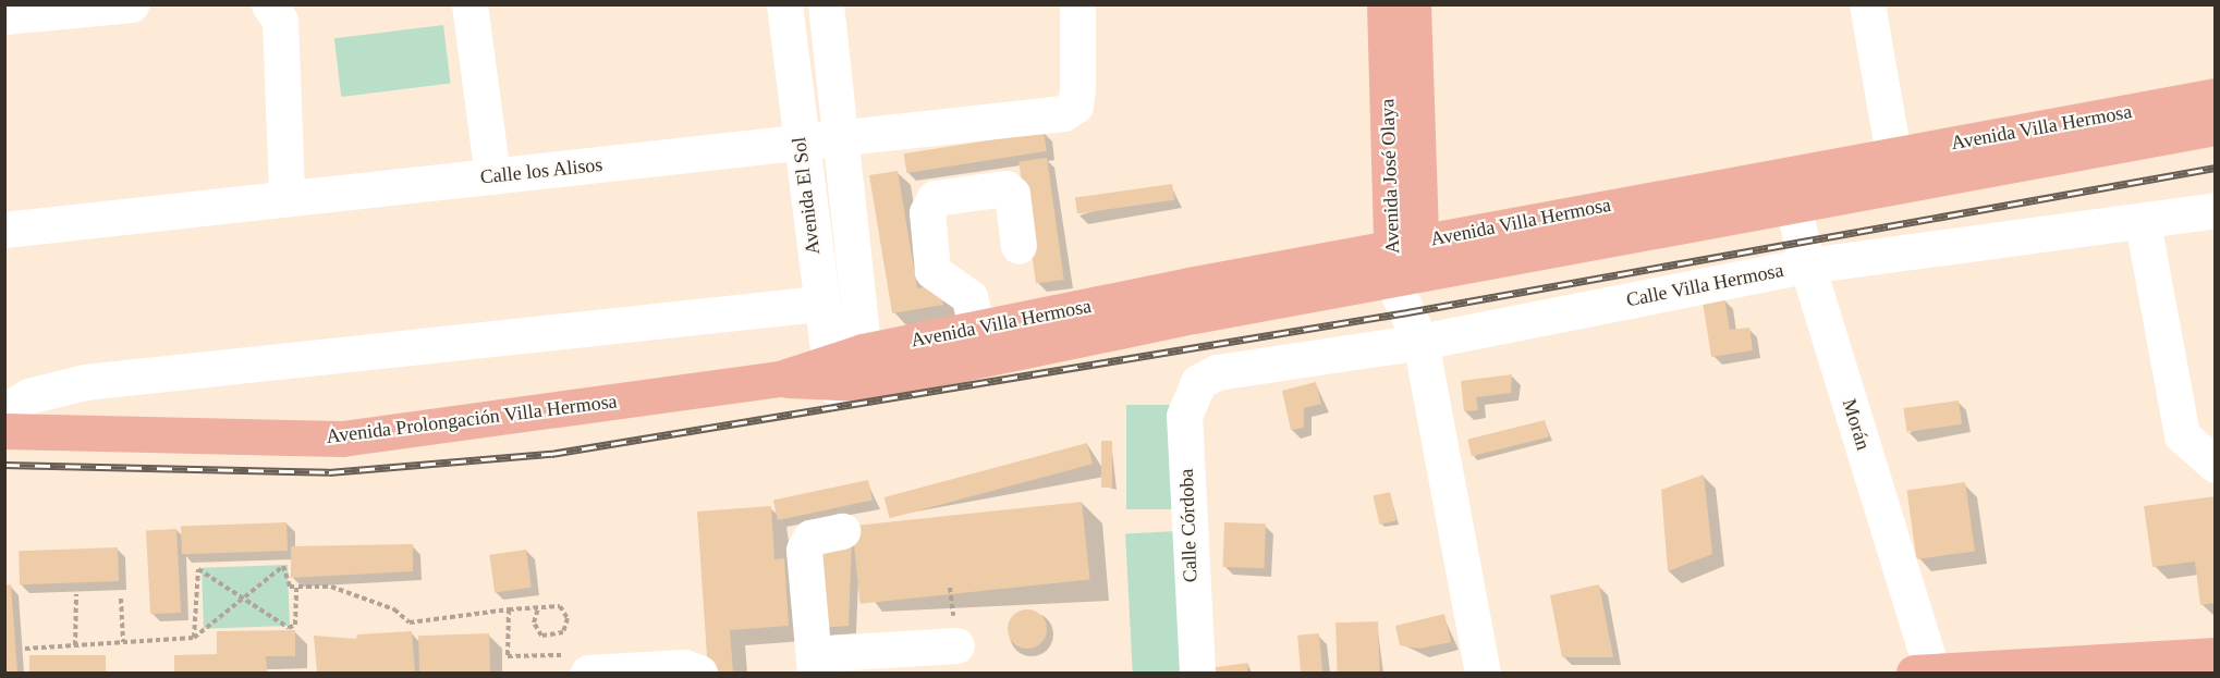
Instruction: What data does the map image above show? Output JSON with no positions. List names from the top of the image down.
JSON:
{
  "streets": {
    "main road": ["Avenida Villa Hermosa", "Avenida José Olaya", "Avenida Prolongación Villa Hermosa"],
    "street": [
      "Calle los Alisos",
      "Avenida El Sol",
      "Calle Villa Hermosa",
      "Morán",
      "Calle Córdoba"
    ]
  },
  "crossings": [
    ["Avenida Villa Hermosa", "Avenida José Olaya"],
    ["Avenida Villa Hermosa", "Avenida El Sol"],
    ["Avenida Villa Hermosa", "Avenida Prolongación Villa Hermosa"],
    ["Avenida Villa Hermosa", "Morán"],
    ["Calle los Alisos", "Avenida El Sol"],
    ["Avenida José Olaya", "Calle Villa Hermosa"],
    ["Avenida El Sol", "Avenida Prolongación Villa Hermosa"],
    ["Calle Villa Hermosa", "Morán"],
    ["Calle Villa Hermosa", "Calle Córdoba"]
  ]
}
